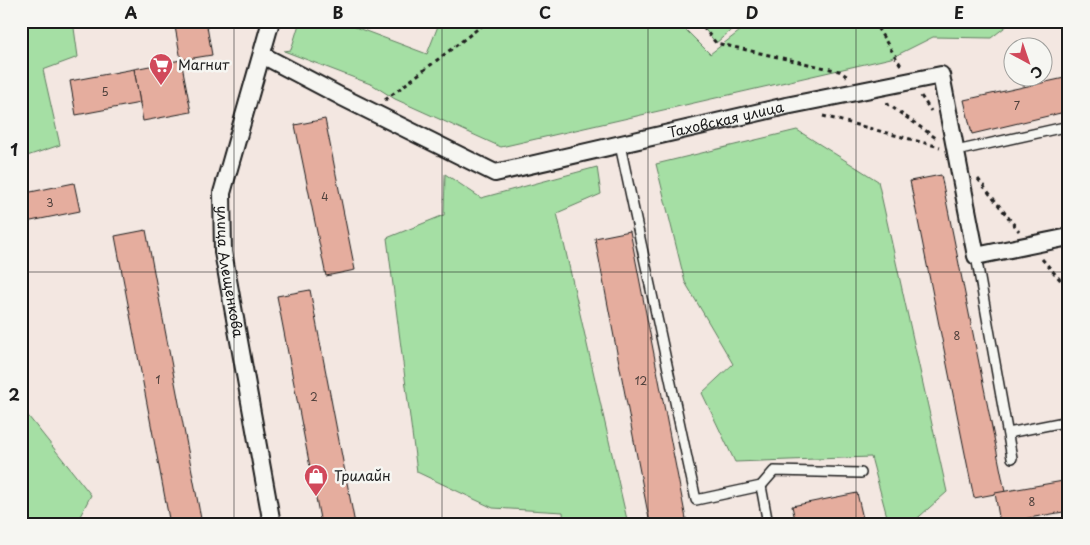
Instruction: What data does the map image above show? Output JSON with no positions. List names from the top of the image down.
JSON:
{
  "streets": {
    "street": ["Таховская улица", "улица Алещенкова"]
  },
  "crossings": [
    ["Таховская улица", "улица Алещенкова"]
  ],
  "places": {
    "supermarket": ["Магнит"],
    "shop": ["Трилайн"]
  },
  "house_numbers": [
    "5",
    "7",
    "4",
    "3",
    "8",
    "1",
    "12",
    "2",
    "8"
  ],
  "north": "bottom right",
  "grid": {
    "columns": [
      "A",
      "B",
      "C",
      "D",
      "E"
    ],
    "rows": ["1", "2"]
  }
}
